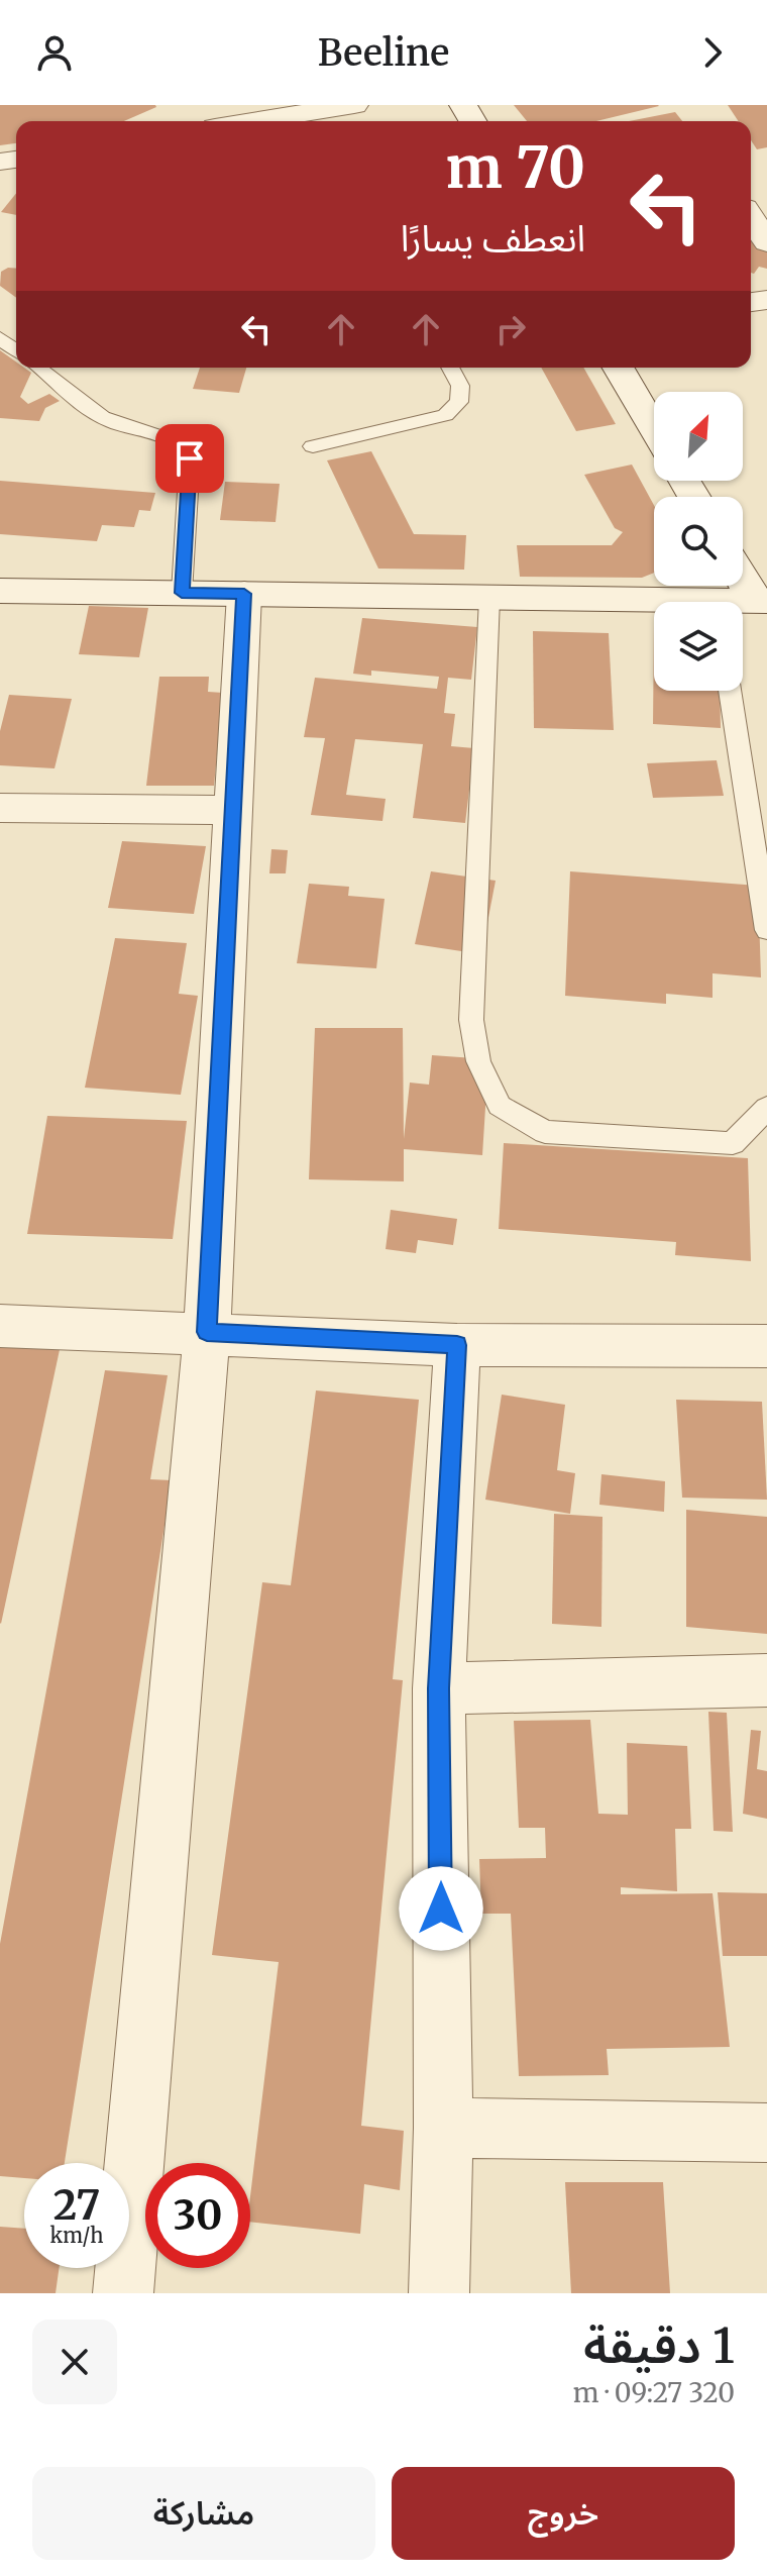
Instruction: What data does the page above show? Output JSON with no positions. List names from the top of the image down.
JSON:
{
  "north": "top right",
  "page": {
    "header": "Beeline",
    "turn": ["70 m", "انعطف يسارًا"],
    "speed": "27 km/h",
    "limit": "30",
    "heading": ["1 دقيقة", "320 m · 09:27"],
    "buttons": ["خروج", "مشاركة"]
  }
}
